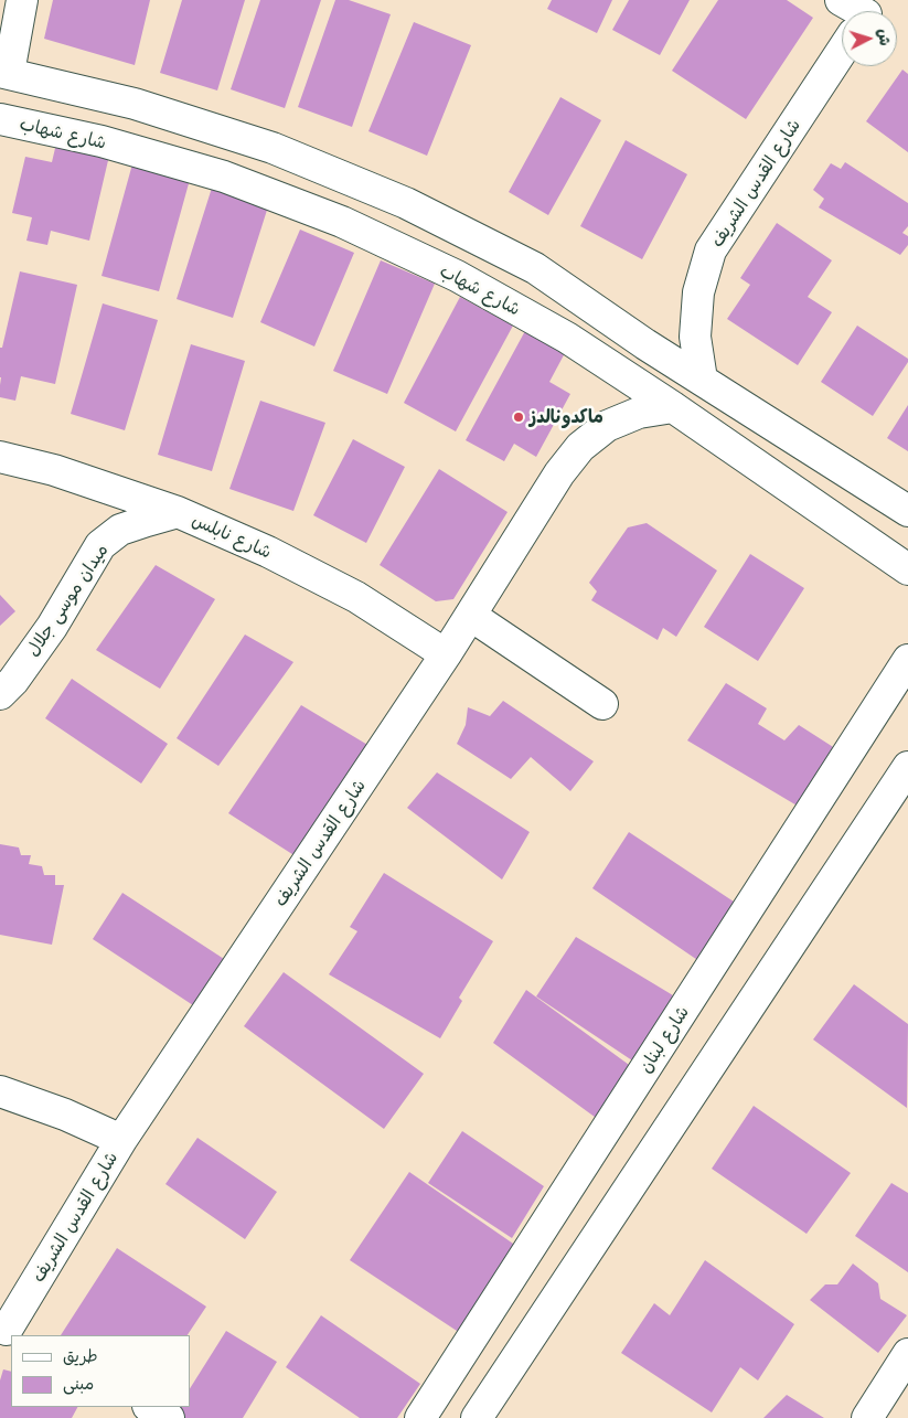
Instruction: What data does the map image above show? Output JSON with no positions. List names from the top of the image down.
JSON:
{
  "streets": {
    "street": [
      "شارع شهاب",
      "شارع القدس الشريف",
      "شارع نابلس",
      "ميدان موسى جلال",
      "شارع لبنان"
    ]
  },
  "crossings": [
    ["شارع شهاب", "شارع القدس الشريف"],
    ["شارع القدس الشريف", "شارع نابلس"],
    ["شارع نابلس", "ميدان موسى جلال"]
  ],
  "places": ["ماكدونالدز"],
  "legend": ["طريق", "مبنى"],
  "north": "right"
}
